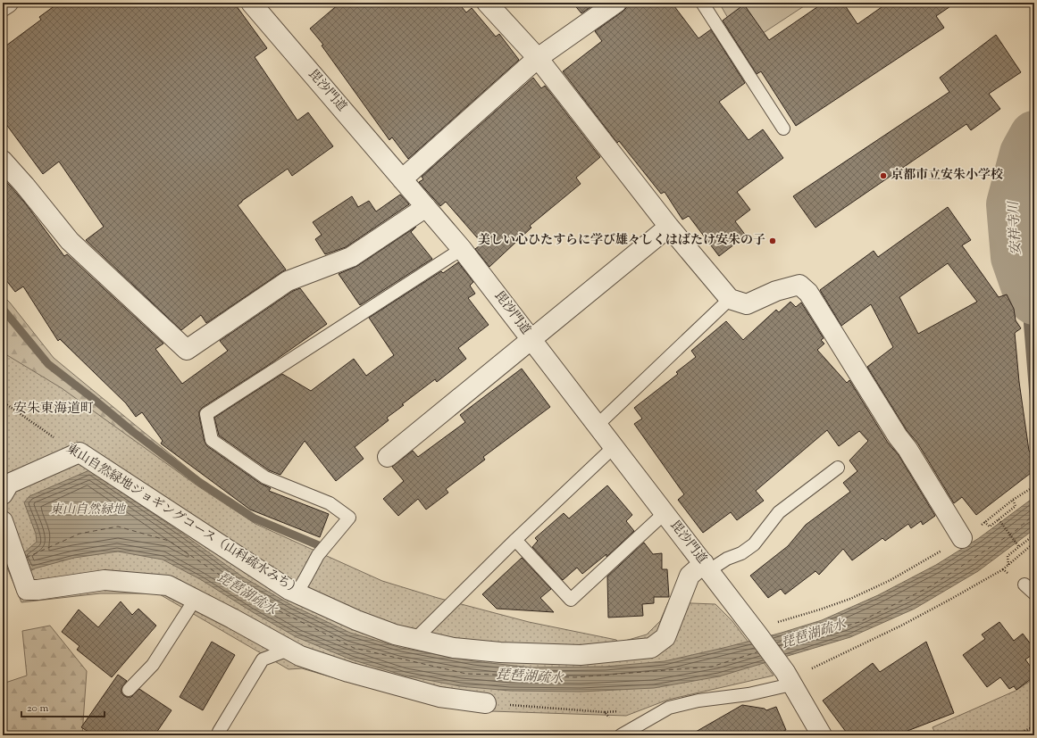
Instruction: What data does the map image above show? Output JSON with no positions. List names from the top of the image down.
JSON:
{
  "streets": {
    "street": ["毘沙門道", "東山自然緑地ジョギングコース（山科疏水みち）"]
  },
  "crossings": [
    ["毘沙門道", "東山自然緑地ジョギングコース（山科疏水みち）"]
  ],
  "districts": ["安朱東海道町"],
  "water": ["安祥寺川", "琵琶湖疏水"],
  "parks": ["東山自然緑地"],
  "places": ["京都市立安朱小学校", "美しい心ひたすらに学び雄々しくはばたけ安朱の子"],
  "scale_bar": "20 m"
}
